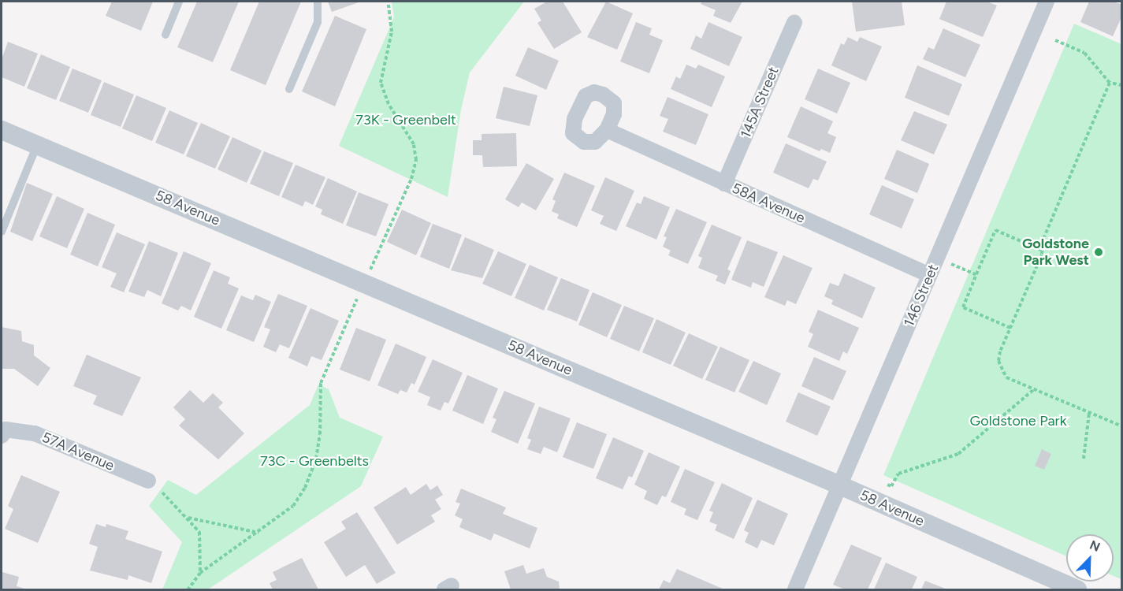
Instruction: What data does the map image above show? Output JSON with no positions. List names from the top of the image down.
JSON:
{
  "streets": {
    "street": [
      "145A Street",
      "58A Avenue",
      "58 Avenue",
      "146 Street",
      "57A Avenue"
    ]
  },
  "crossings": [
    ["145A Street", "58A Avenue"],
    ["58A Avenue", "146 Street"],
    ["58 Avenue", "146 Street"]
  ],
  "parks": ["73K - Greenbelt", "Goldstone Park", "73C - Greenbelts"],
  "places": ["Goldstone Park West"],
  "north": "top right"
}
